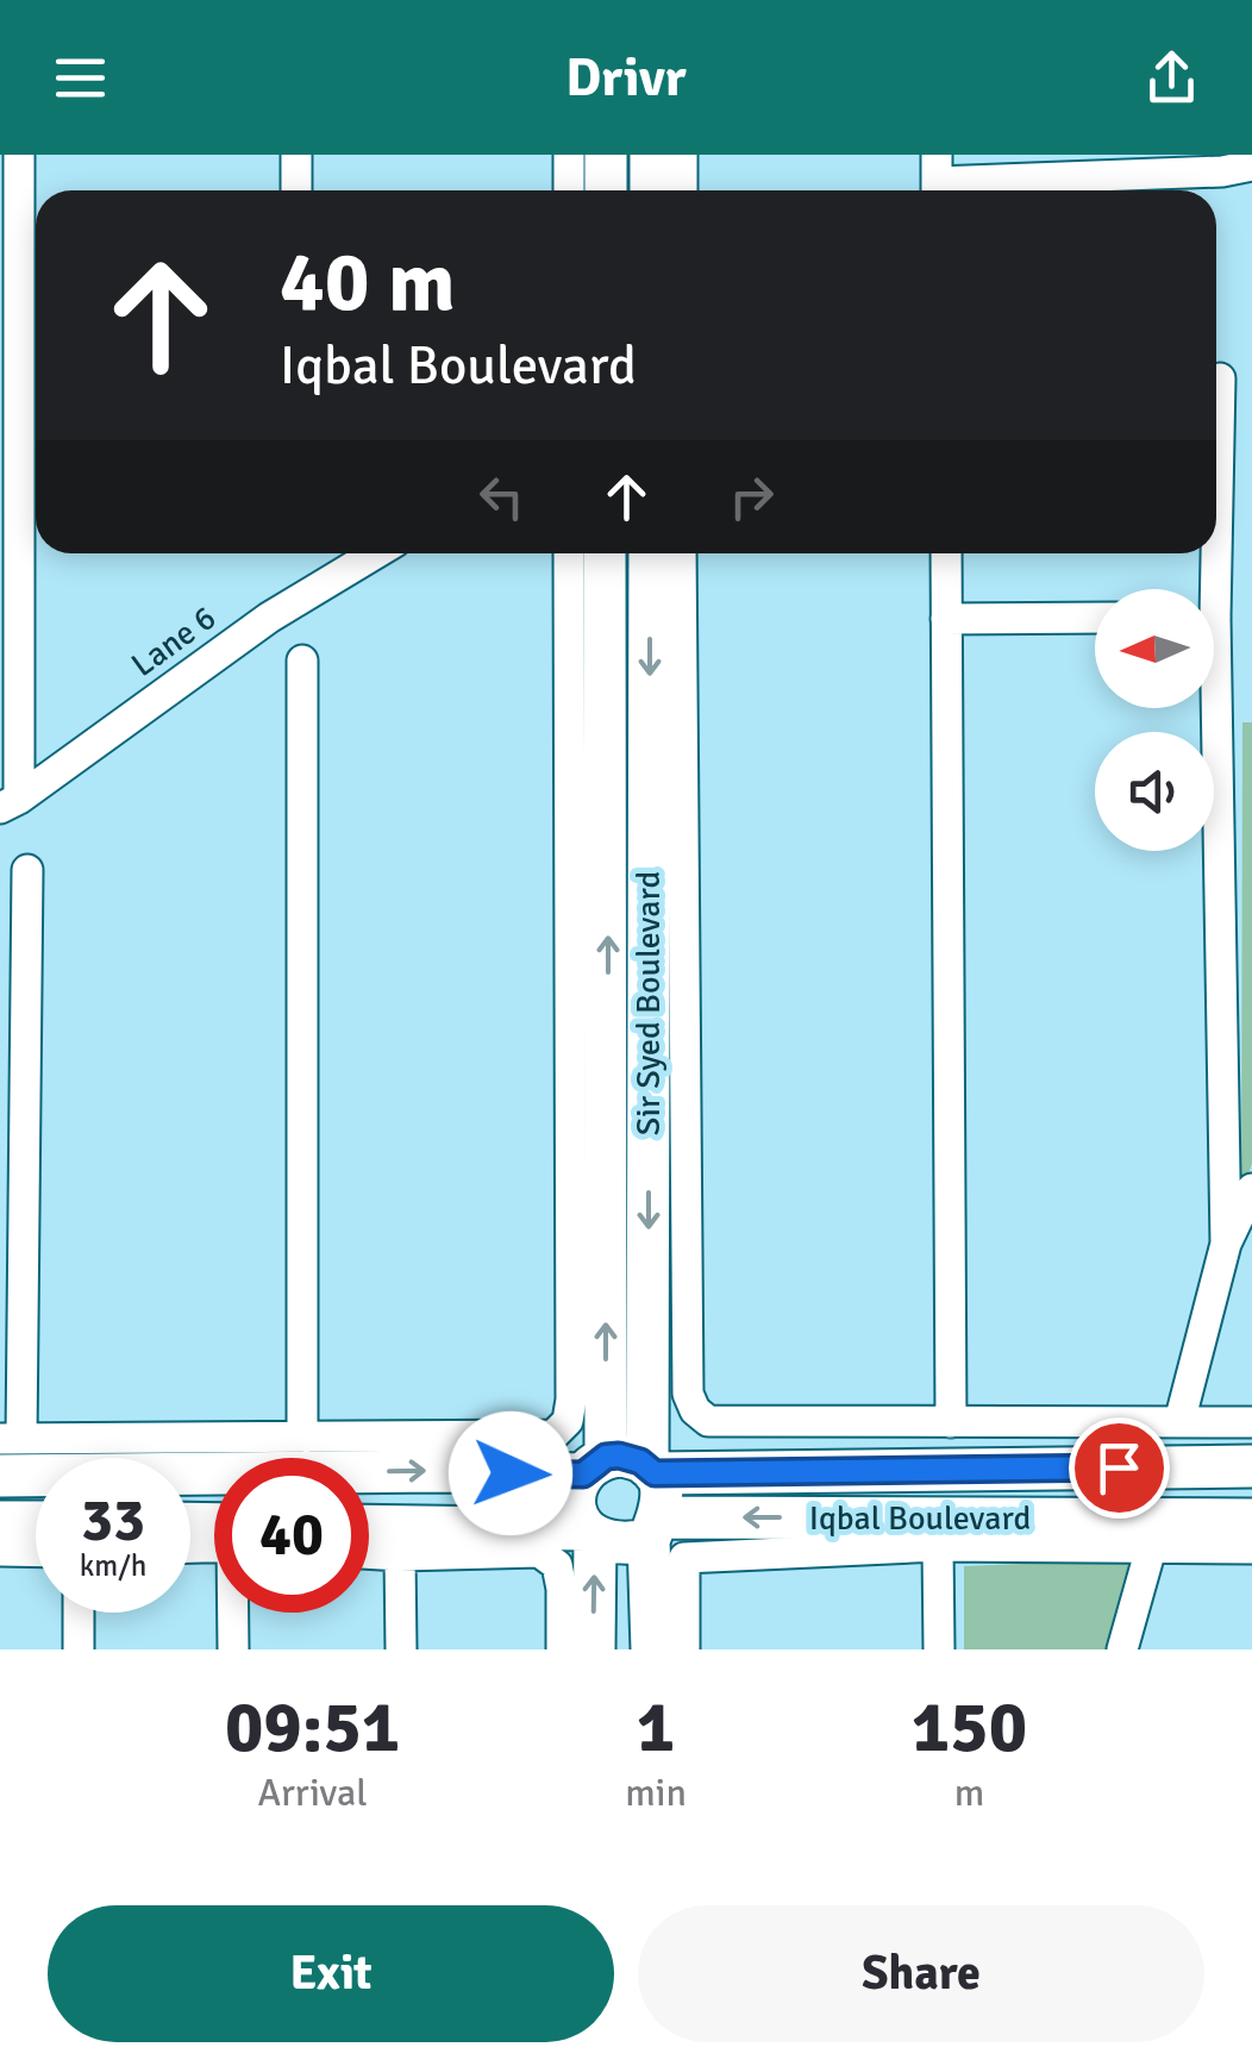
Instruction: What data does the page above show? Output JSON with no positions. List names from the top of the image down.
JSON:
{
  "streets": {
    "street": ["Lane 6", "Sir Syed Boulevard", "Iqbal Boulevard"]
  },
  "crossings": [
    ["Sir Syed Boulevard", "Iqbal Boulevard"]
  ],
  "north": "left",
  "page": {
    "header": "Drivr",
    "turn": ["40 m", "Iqbal Boulevard"],
    "speed": "33 km/h",
    "limit": "40",
    "eta": [
      "09:51",
      "Arrival",
      "1",
      "min",
      "150",
      "m"
    ],
    "buttons": ["Exit", "Share"]
  }
}
